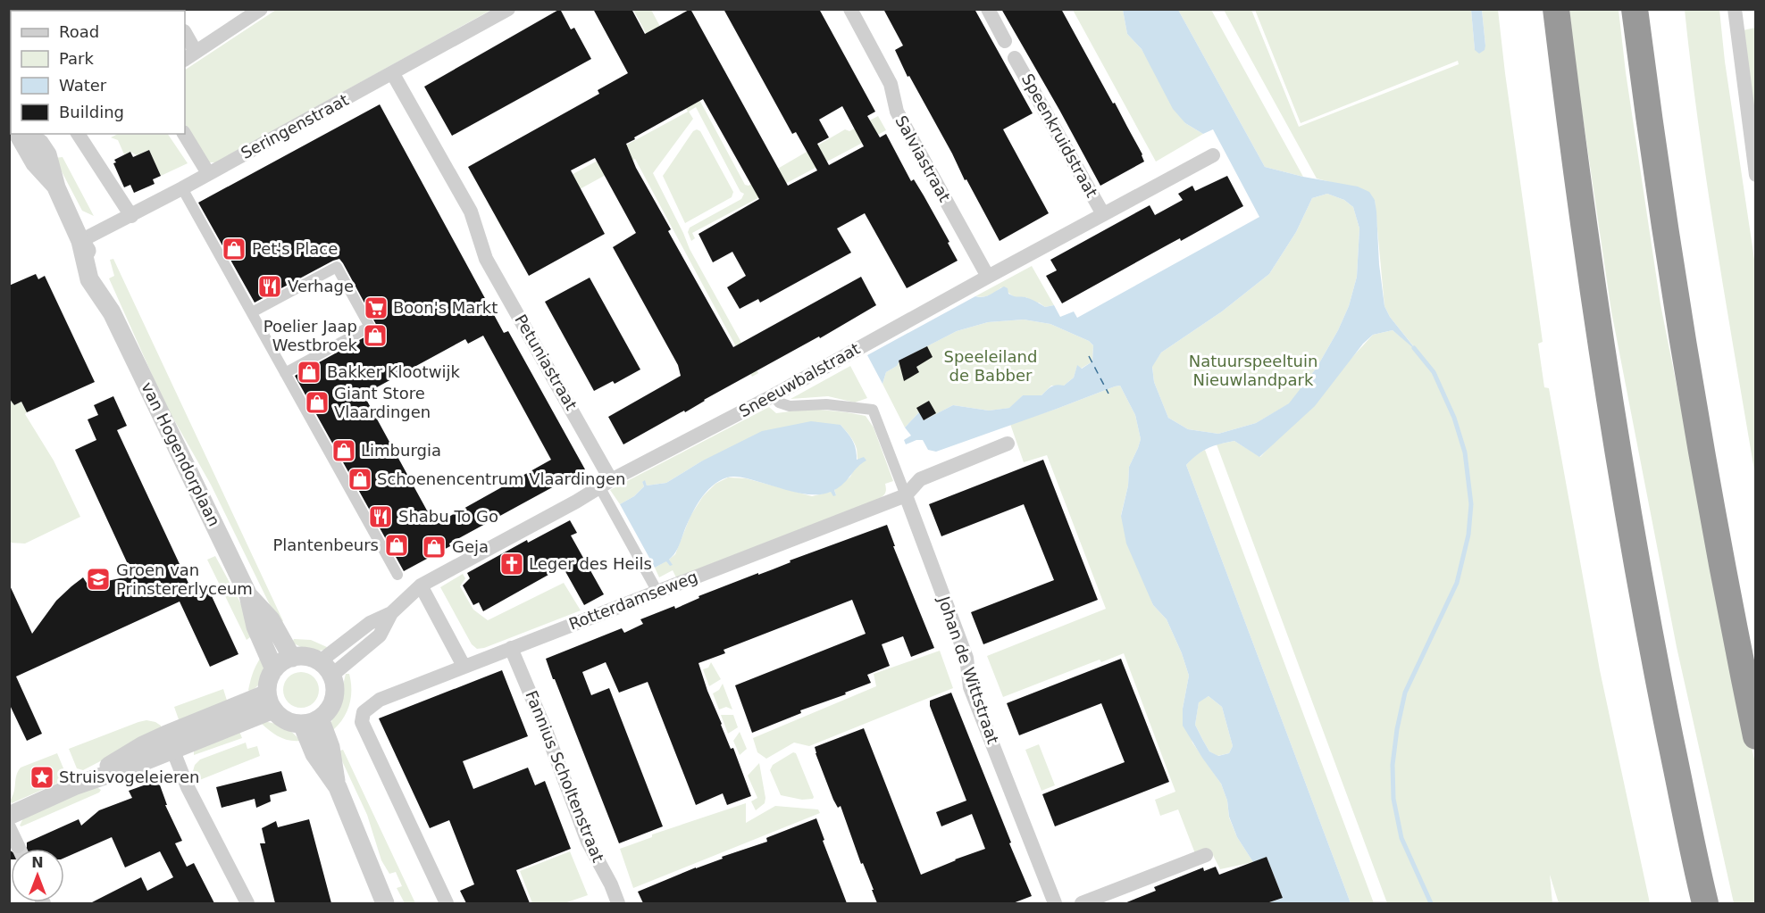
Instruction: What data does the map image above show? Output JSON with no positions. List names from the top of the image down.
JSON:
{
  "streets": {
    "street": [
      "Seringenstraat",
      "Speenkruidstraat",
      "Salviastraat",
      "Petuniastraat",
      "Sneeuwbalstraat",
      "van Hogendorplaan",
      "Rotterdamseweg",
      "Johan de Wittstraat",
      "Fannius Scholtenstraat"
    ]
  },
  "crossings": [
    ["Seringenstraat", "Petuniastraat"],
    ["Seringenstraat", "van Hogendorplaan"],
    ["Speenkruidstraat", "Sneeuwbalstraat"],
    ["Salviastraat", "Sneeuwbalstraat"],
    ["Petuniastraat", "Sneeuwbalstraat"],
    ["Sneeuwbalstraat", "van Hogendorplaan"],
    ["Sneeuwbalstraat", "Johan de Wittstraat"],
    ["Rotterdamseweg", "Johan de Wittstraat"],
    ["Rotterdamseweg", "Fannius Scholtenstraat"]
  ],
  "parks": ["Speeleiland de Babber", "Natuurspeeltuin Nieuwlandpark"],
  "places": {
    "shop": [
      "Pet's Place",
      "Poelier Jaap Westbroek",
      "Bakker Klootwijk",
      "Giant Store Vlaardingen",
      "Limburgia",
      "Schoenencentrum Vlaardingen",
      "Plantenbeurs",
      "Geja"
    ],
    "restaurant": ["Verhage", "Shabu To Go"],
    "supermarket": ["Boon's Markt"],
    "church": ["Leger des Heils"],
    "school or university": ["Groen van Prinstererlyceum"],
    "place": ["Struisvogeleieren"]
  },
  "legend": [
    "Road",
    "Park",
    "Water",
    "Building"
  ],
  "north": "top"
}
